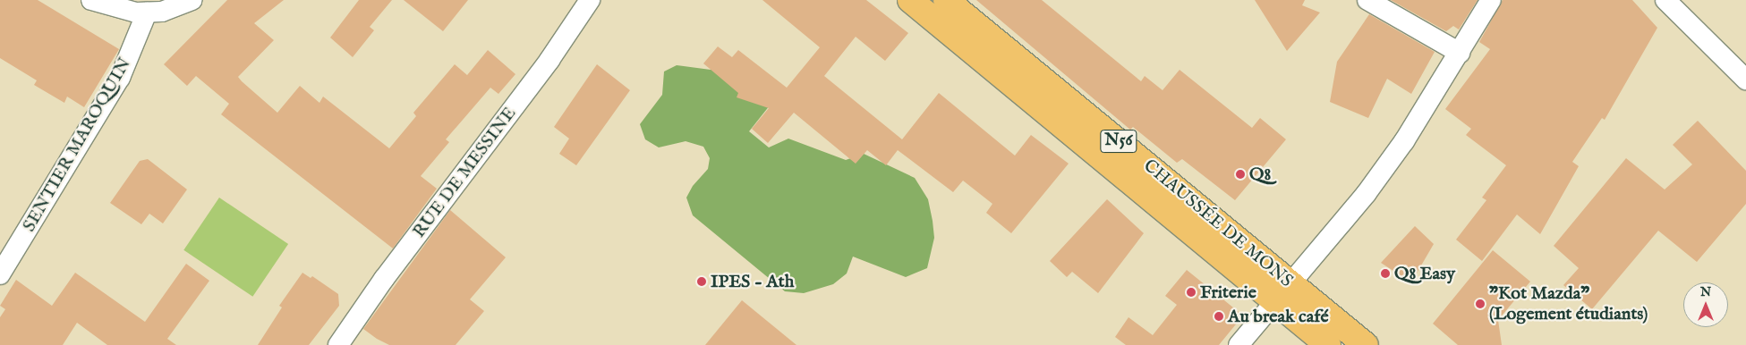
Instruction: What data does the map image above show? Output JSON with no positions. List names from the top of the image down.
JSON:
{
  "streets": {
    "main road": ["N56", "CHAUSSÉE DE MONS"],
    "street": ["SENTIER MAROQUIN", "RUE DE MESSINE"]
  },
  "places": [
    "Q8",
    "Q8 Easy",
    "IPES - Ath",
    "Friterie",
    "\"Kot Mazda\" (Logement étudiants)",
    "Au break café"
  ],
  "north": "top"
}
